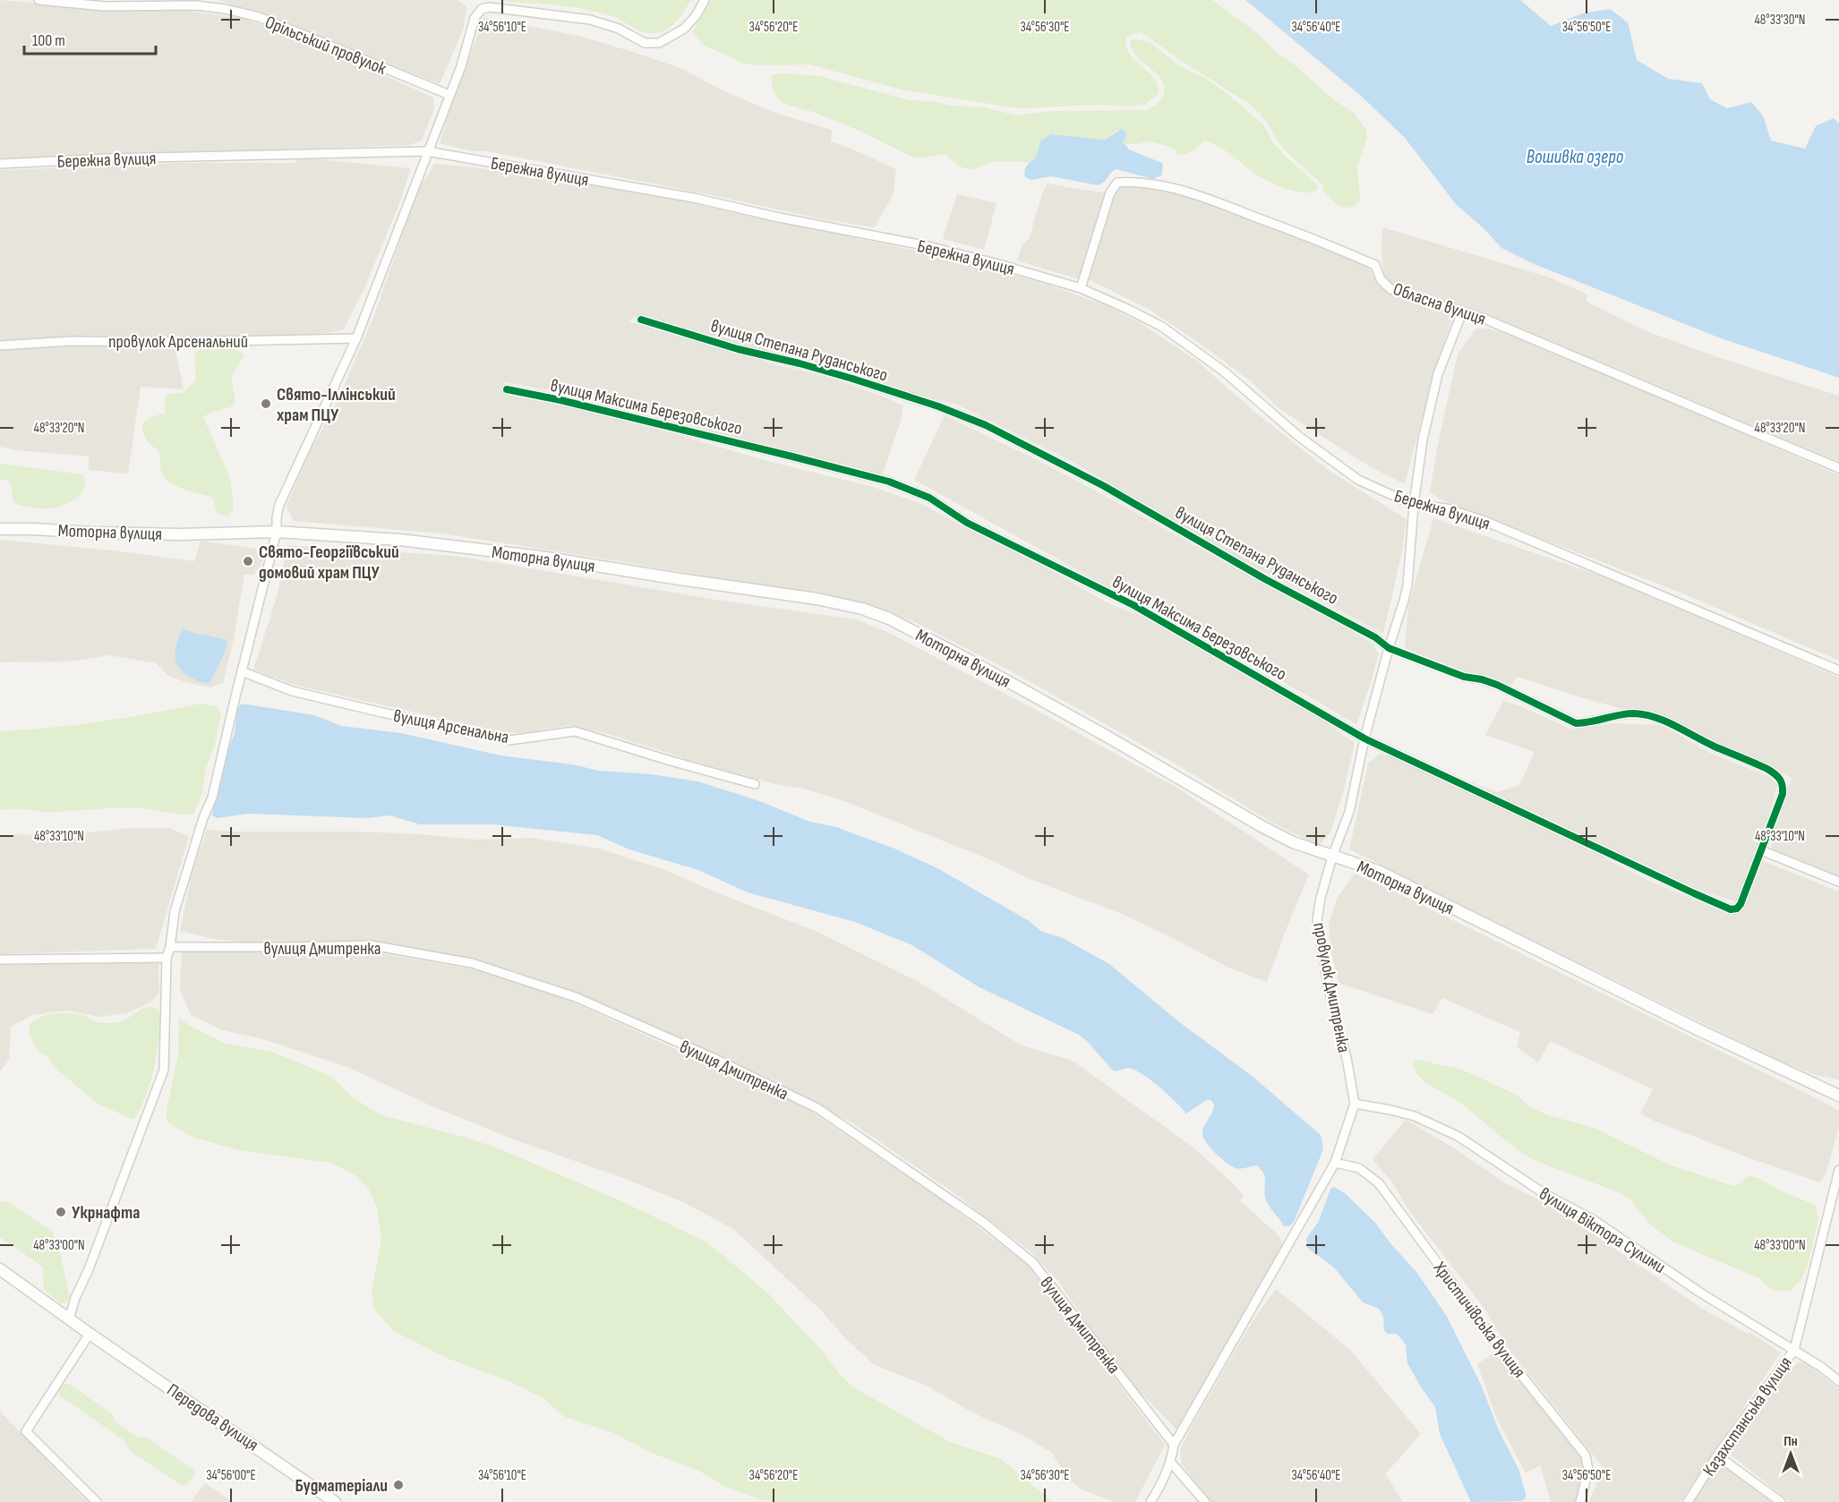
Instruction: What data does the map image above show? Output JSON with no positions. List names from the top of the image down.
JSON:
{
  "streets": {
    "street": [
      "Орільський провулок",
      "Бережна вулиця",
      "Обласна вулиця",
      "провулок Арсенальний",
      "вулиця Степана Руданського",
      "вулиця Максима Березовського",
      "Моторна вулиця",
      "вулиця Арсенальна",
      "вулиця Дмитренка",
      "провулок Дмитренка",
      "вулиця Віктора Сулими",
      "Христичівська вулиця",
      "Казахстанська вулиця",
      "Передова вулиця"
    ]
  },
  "crossings": [
    ["Бережна вулиця", "Обласна вулиця"],
    ["Бережна вулиця", "провулок Дмитренка"],
    ["Обласна вулиця", "провулок Дмитренка"],
    ["вулиця Степана Руданського", "вулиця Максима Березовського"],
    ["вулиця Степана Руданського", "провулок Дмитренка"],
    ["вулиця Максима Березовського", "провулок Дмитренка"],
    ["Моторна вулиця", "провулок Дмитренка"],
    ["вулиця Дмитренка", "провулок Дмитренка"],
    ["провулок Дмитренка", "вулиця Віктора Сулими"],
    ["провулок Дмитренка", "Христичівська вулиця"],
    ["вулиця Віктора Сулими", "Казахстанська вулиця"]
  ],
  "water": ["Вошивка озеро"],
  "places": [
    "Свято-Іллінський храм ПЦУ",
    "Свято-Георгіївський домовий храм ПЦУ",
    "Укрнафта",
    "Будматеріали"
  ],
  "scale_bar": "100 m",
  "north": "top",
  "coordinates": [
    "48°33'30\"N",
    "34°56'10\"E",
    "34°56'20\"E",
    "34°56'30\"E",
    "34°56'40\"E",
    "34°56'50\"E",
    "48°33'20\"N",
    "48°33'10\"N",
    "48°33'00\"N",
    "34°56'00\"E"
  ]
}
